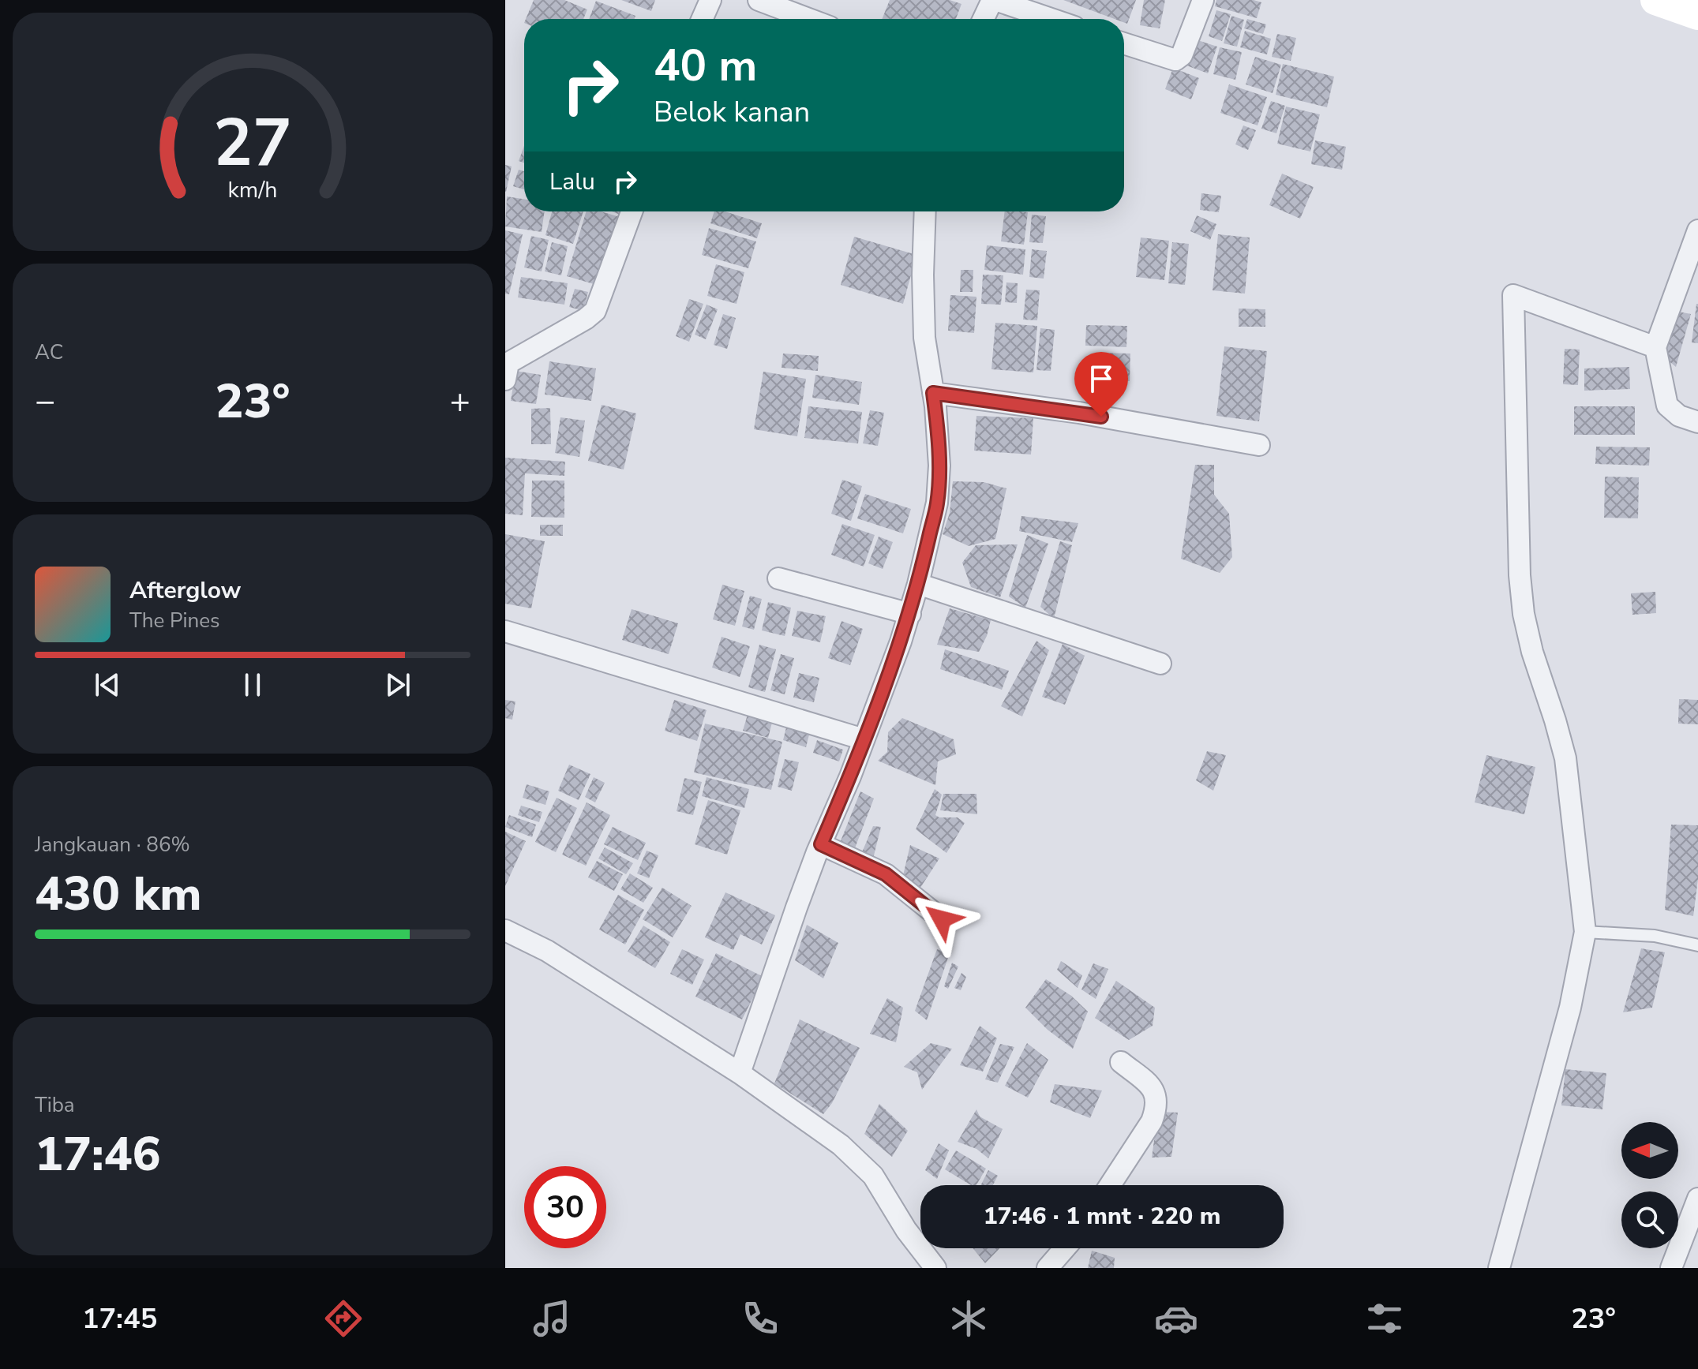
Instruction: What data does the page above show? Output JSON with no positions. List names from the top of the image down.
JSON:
{
  "north": "left",
  "page": {
    "turn": ["40 m", "Belok kanan"],
    "then": "Lalu",
    "tile": [
      "AC",
      ["Jangkauan · 86%", "430 km"],
      ["Tiba", "17:46"]
    ],
    "heat": ["−", "23°", "+"],
    "song": ["Afterglow", "The Pines"],
    "limit": "30",
    "trip": "17:46 · 1 mnt · 220 m",
    "tabs": ["17:45", "23°"],
    "gauge": ["27", "km/h"]
  }
}
